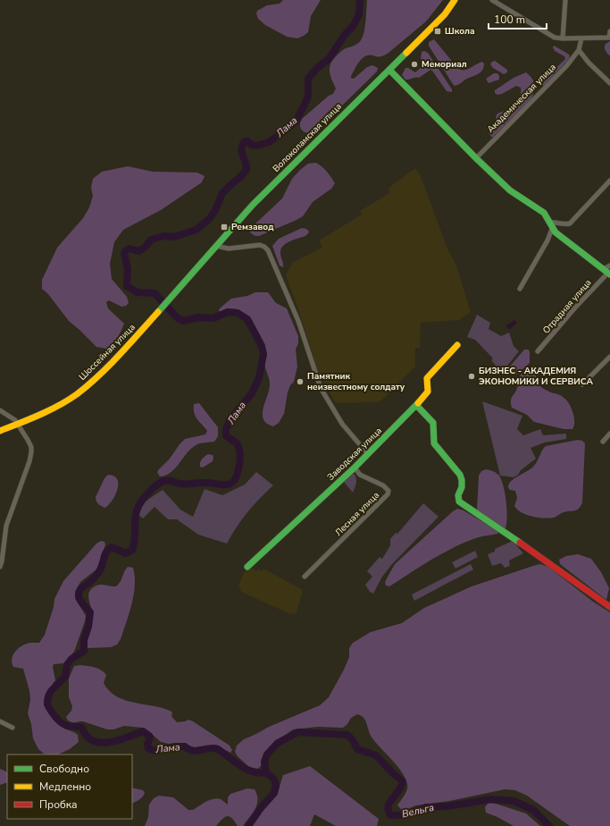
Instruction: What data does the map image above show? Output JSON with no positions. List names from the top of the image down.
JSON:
{
  "streets": {
    "street": [
      "Академическая улица",
      "Волоколамская улица",
      "Отрадная улица",
      "Шоссейная улица",
      "Заводская улица",
      "Лесная улица"
    ]
  },
  "crossings": [
    ["Волоколамская улица", "Шоссейная улица"],
    ["Заводская улица", "Лесная улица"]
  ],
  "water": ["Лама", "Вельга"],
  "places": {
    "transit": ["Школа", "Ремзавод"],
    "other": ["Мемориал", "БИЗНЕС - АКАДЕМИЯ ЭКОНОМИКИ И СЕРВИСА", "Памятник неизвестному солдату"]
  },
  "legend": ["Свободно", "Медленно", "Пробка"],
  "scale_bar": "100 m"
}
